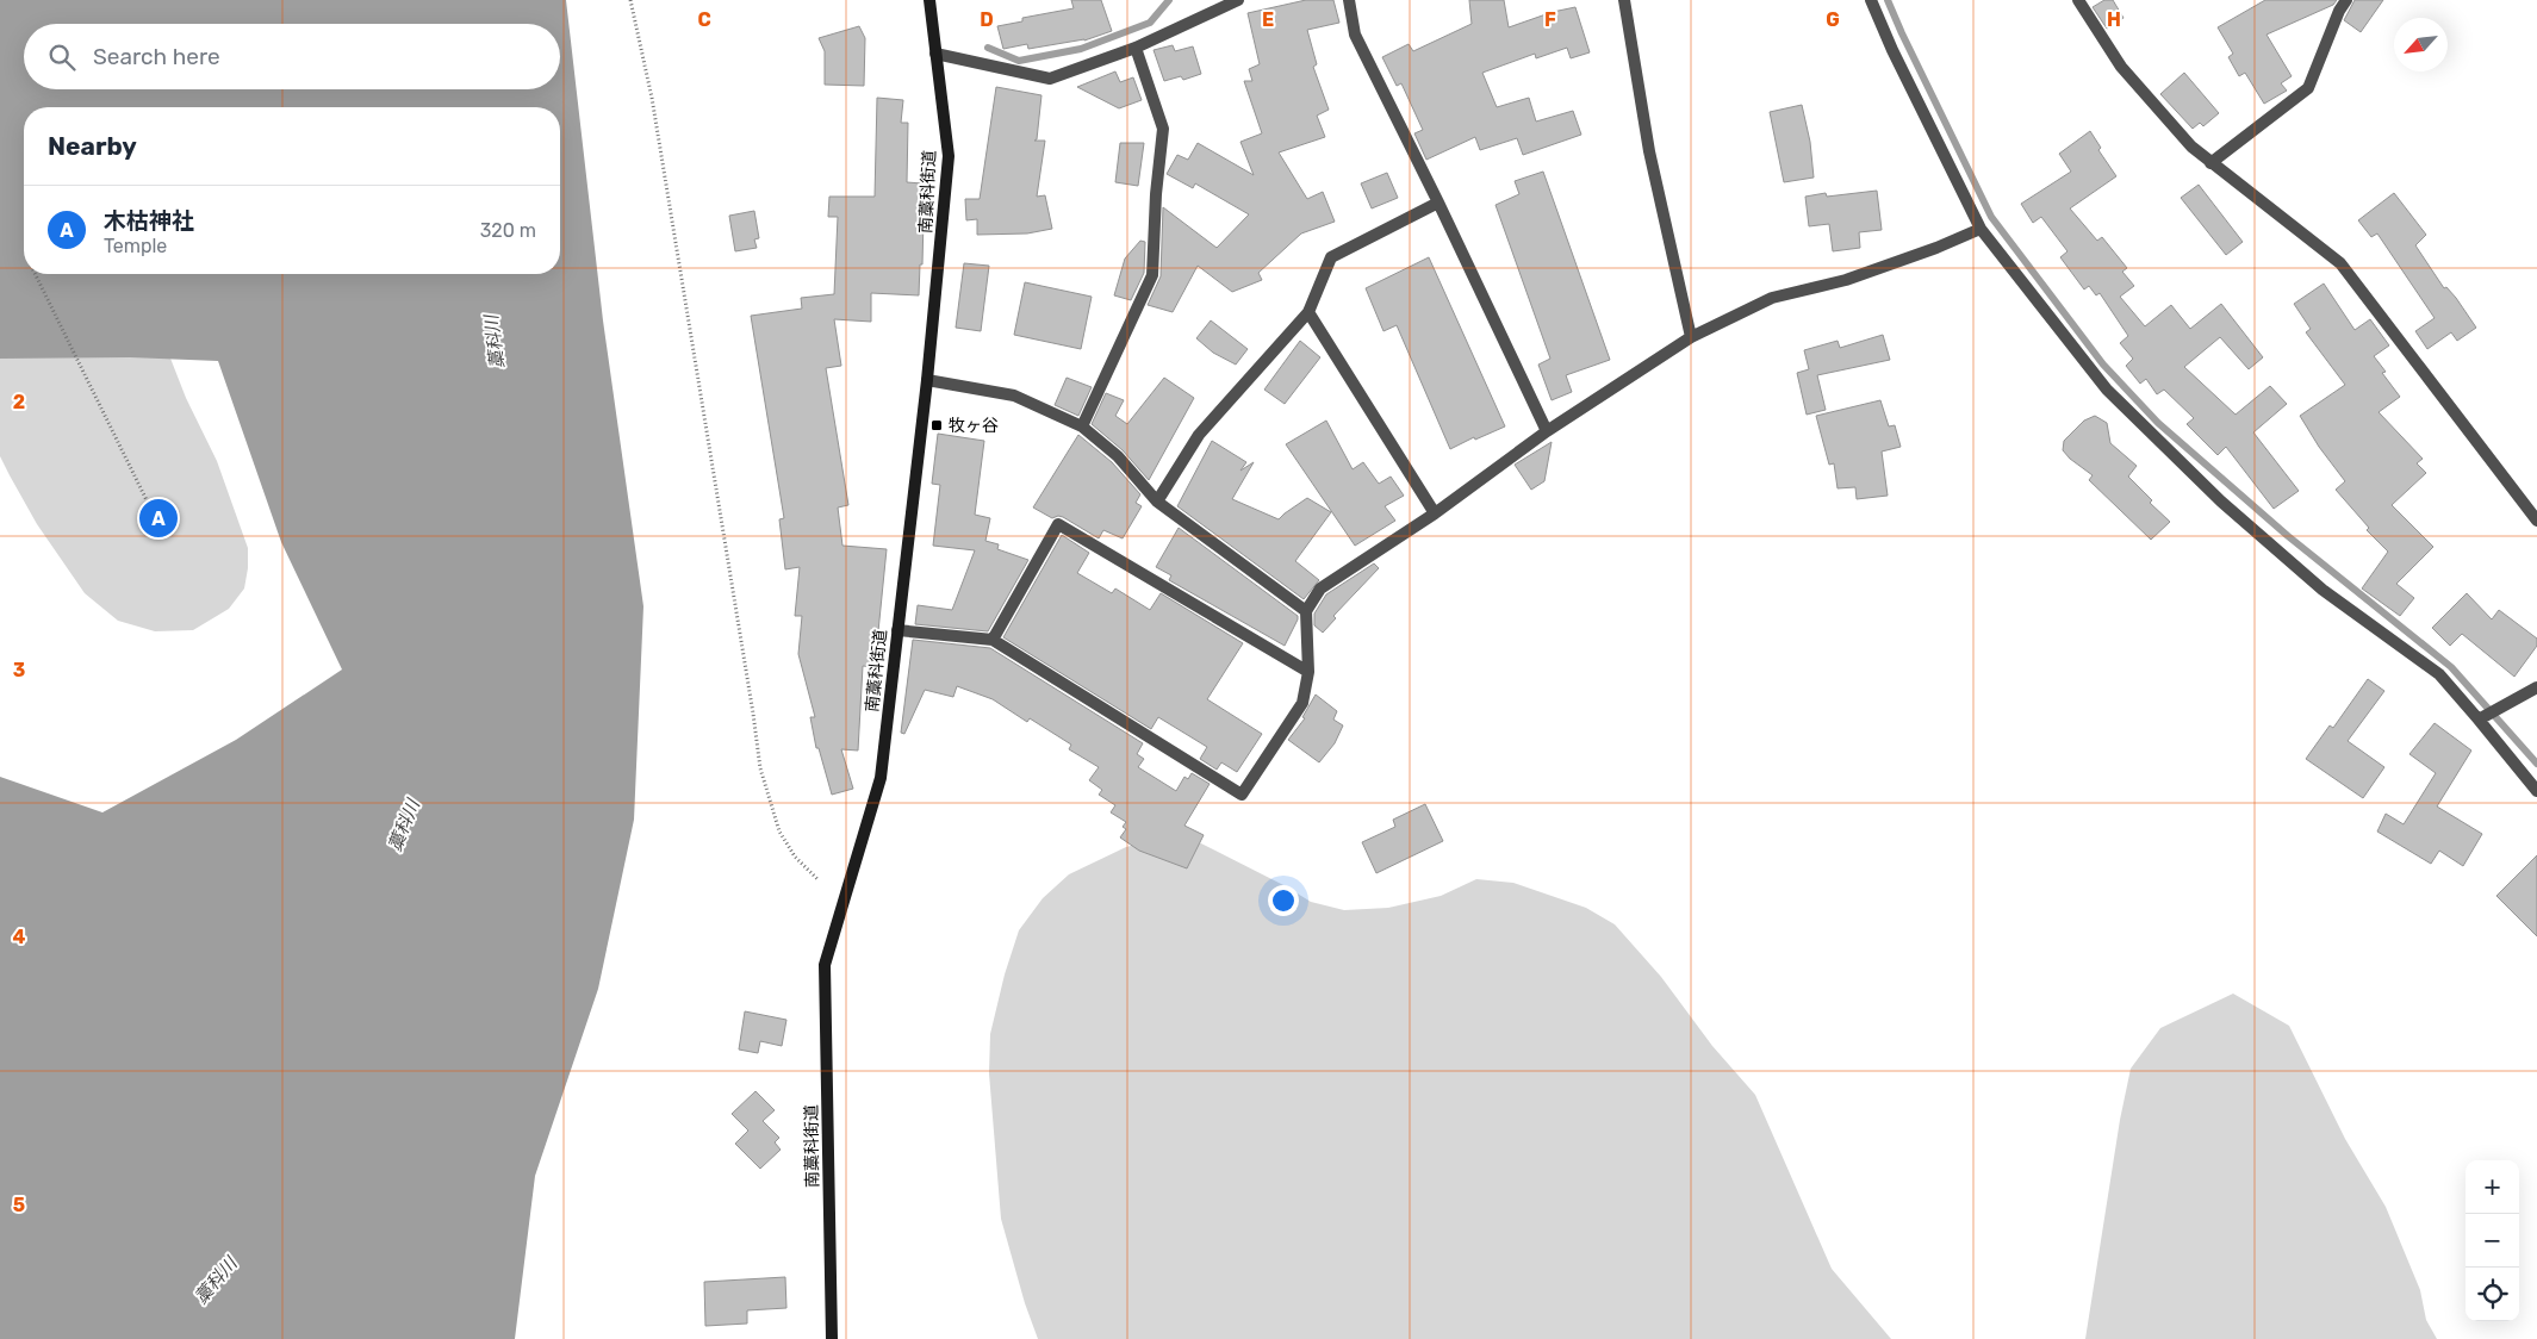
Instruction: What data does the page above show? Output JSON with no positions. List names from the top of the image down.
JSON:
{
  "streets": {
    "main road": ["南藁科街道"]
  },
  "water": ["藁科川"],
  "places": {
    "transit": ["牧ヶ谷"]
  },
  "north": "bottom left",
  "page": {
    "search": "Search here",
    "heading": "Nearby",
    "list": [
      {
        "mark": "A",
        "name": "木枯神社",
        "note": "Temple",
        "value": "320 m"
      }
    ],
    "pins": "A",
    "map_buttons": ["+", "−"]
  },
  "grid": {
    "columns": [
      "C",
      "D",
      "E",
      "F",
      "G",
      "H"
    ],
    "rows": [
      "2",
      "3",
      "4",
      "5"
    ]
  }
}
